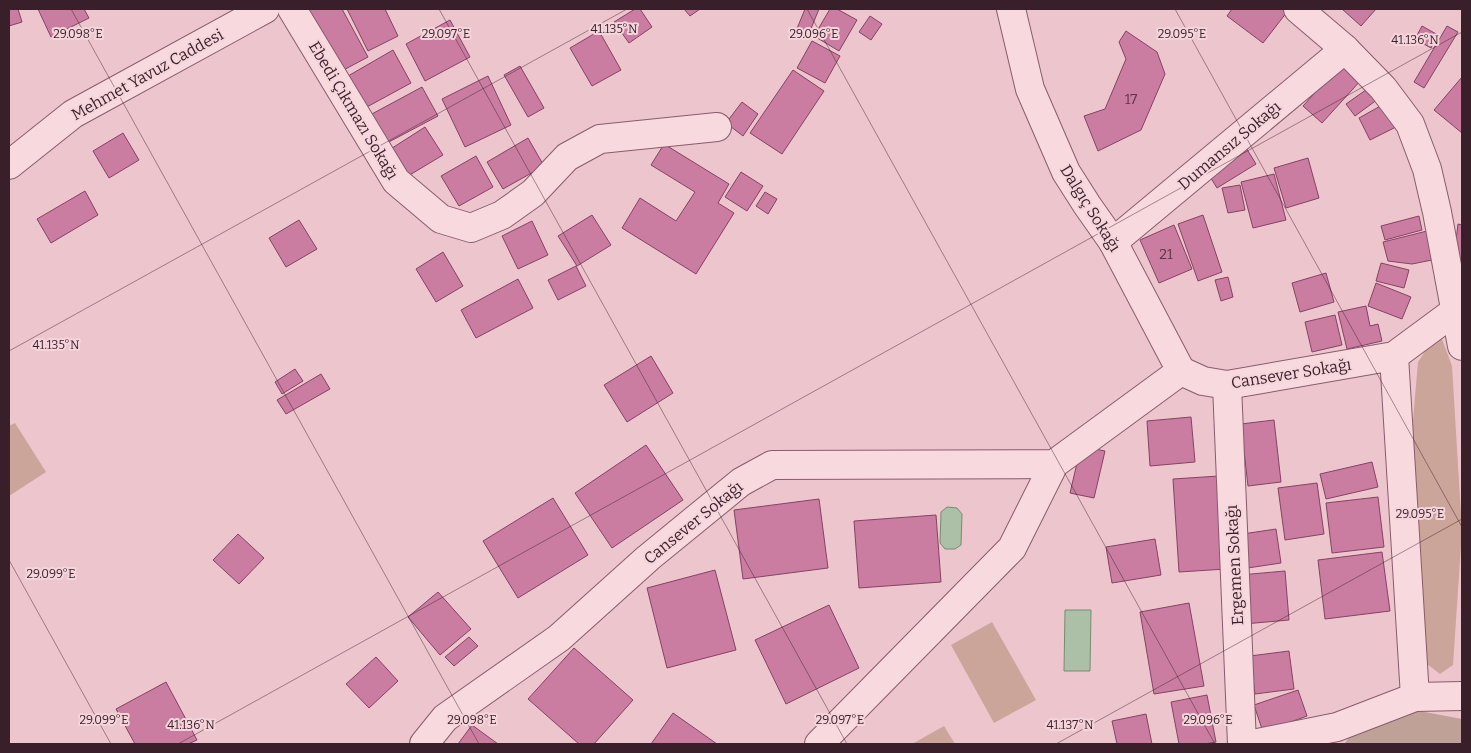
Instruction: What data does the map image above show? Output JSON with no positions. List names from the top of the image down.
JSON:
{
  "streets": {
    "street": [
      "Mehmet Yavuz Caddesi",
      "Ebedi Çıkmazı Sokağı",
      "Dumansız Sokağı",
      "Dalgıç Sokağı",
      "Cansever Sokağı",
      "Ergemen Sokağı"
    ]
  },
  "crossings": [
    ["Dumansız Sokağı", "Dalgıç Sokağı"],
    ["Dalgıç Sokağı", "Cansever Sokağı"],
    ["Cansever Sokağı", "Ergemen Sokağı"]
  ],
  "house_numbers": ["17", "21"],
  "coordinates": [
    "41.135°N",
    "29.098°E",
    "29.097°E",
    "29.096°E",
    "29.095°E",
    "41.136°N",
    "29.099°E",
    "41.137°N"
  ]
}
